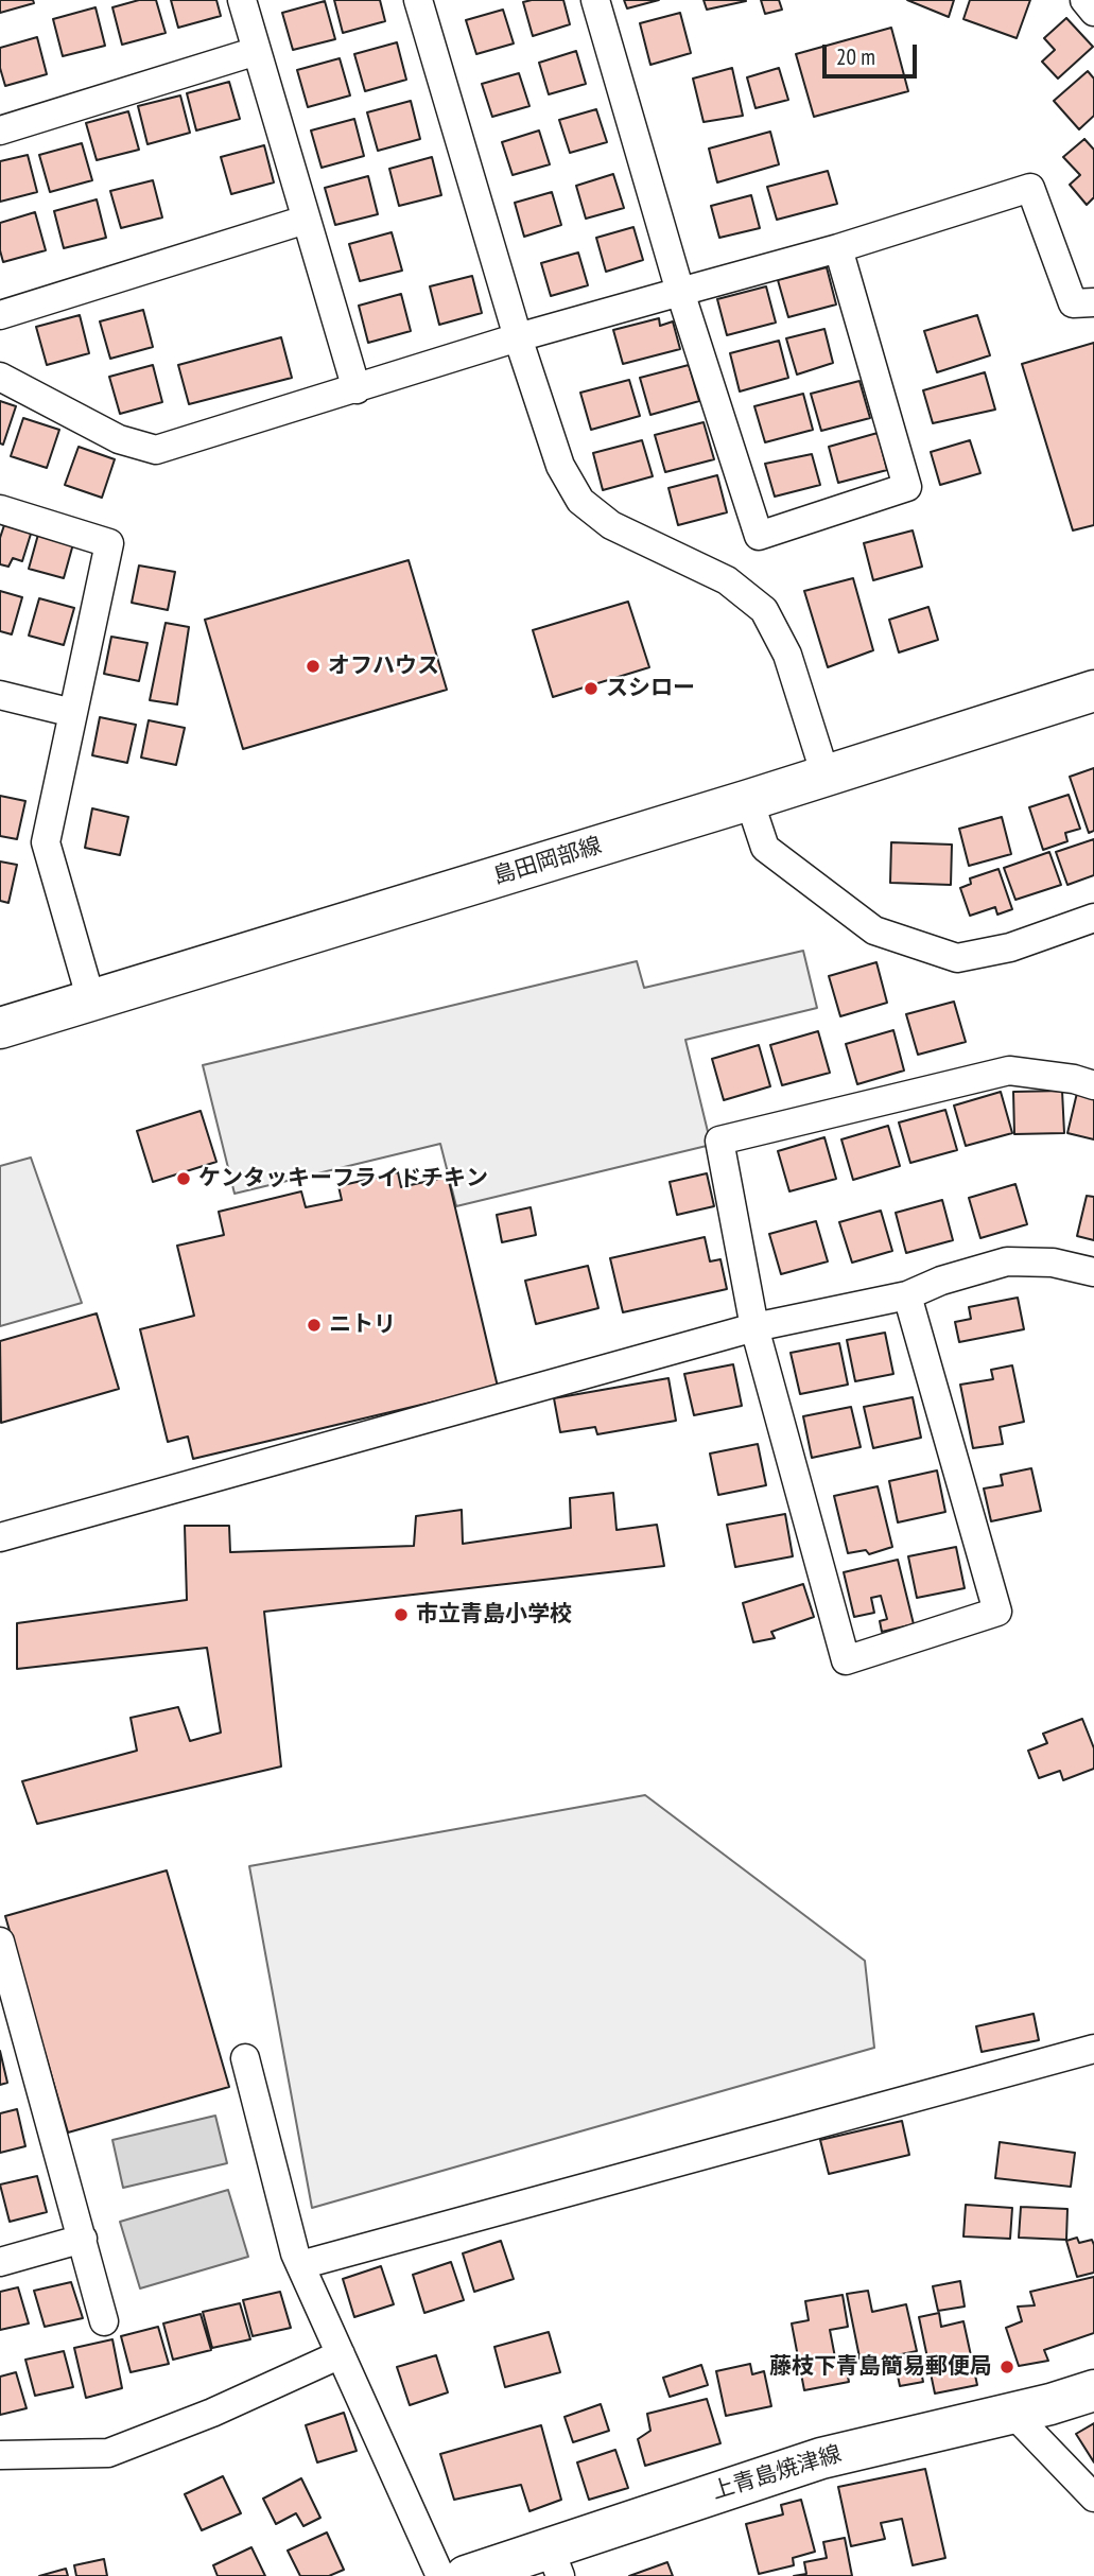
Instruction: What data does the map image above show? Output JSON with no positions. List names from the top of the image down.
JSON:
{
  "streets": {
    "main road": ["島田岡部線", "上青島焼津線"]
  },
  "places": [
    "オフハウス",
    "スシロー",
    "ケンタッキーフライドチキン",
    "ニトリ",
    "市立青島小学校",
    "藤枝下青島簡易郵便局"
  ],
  "scale_bar": "20 m"
}
